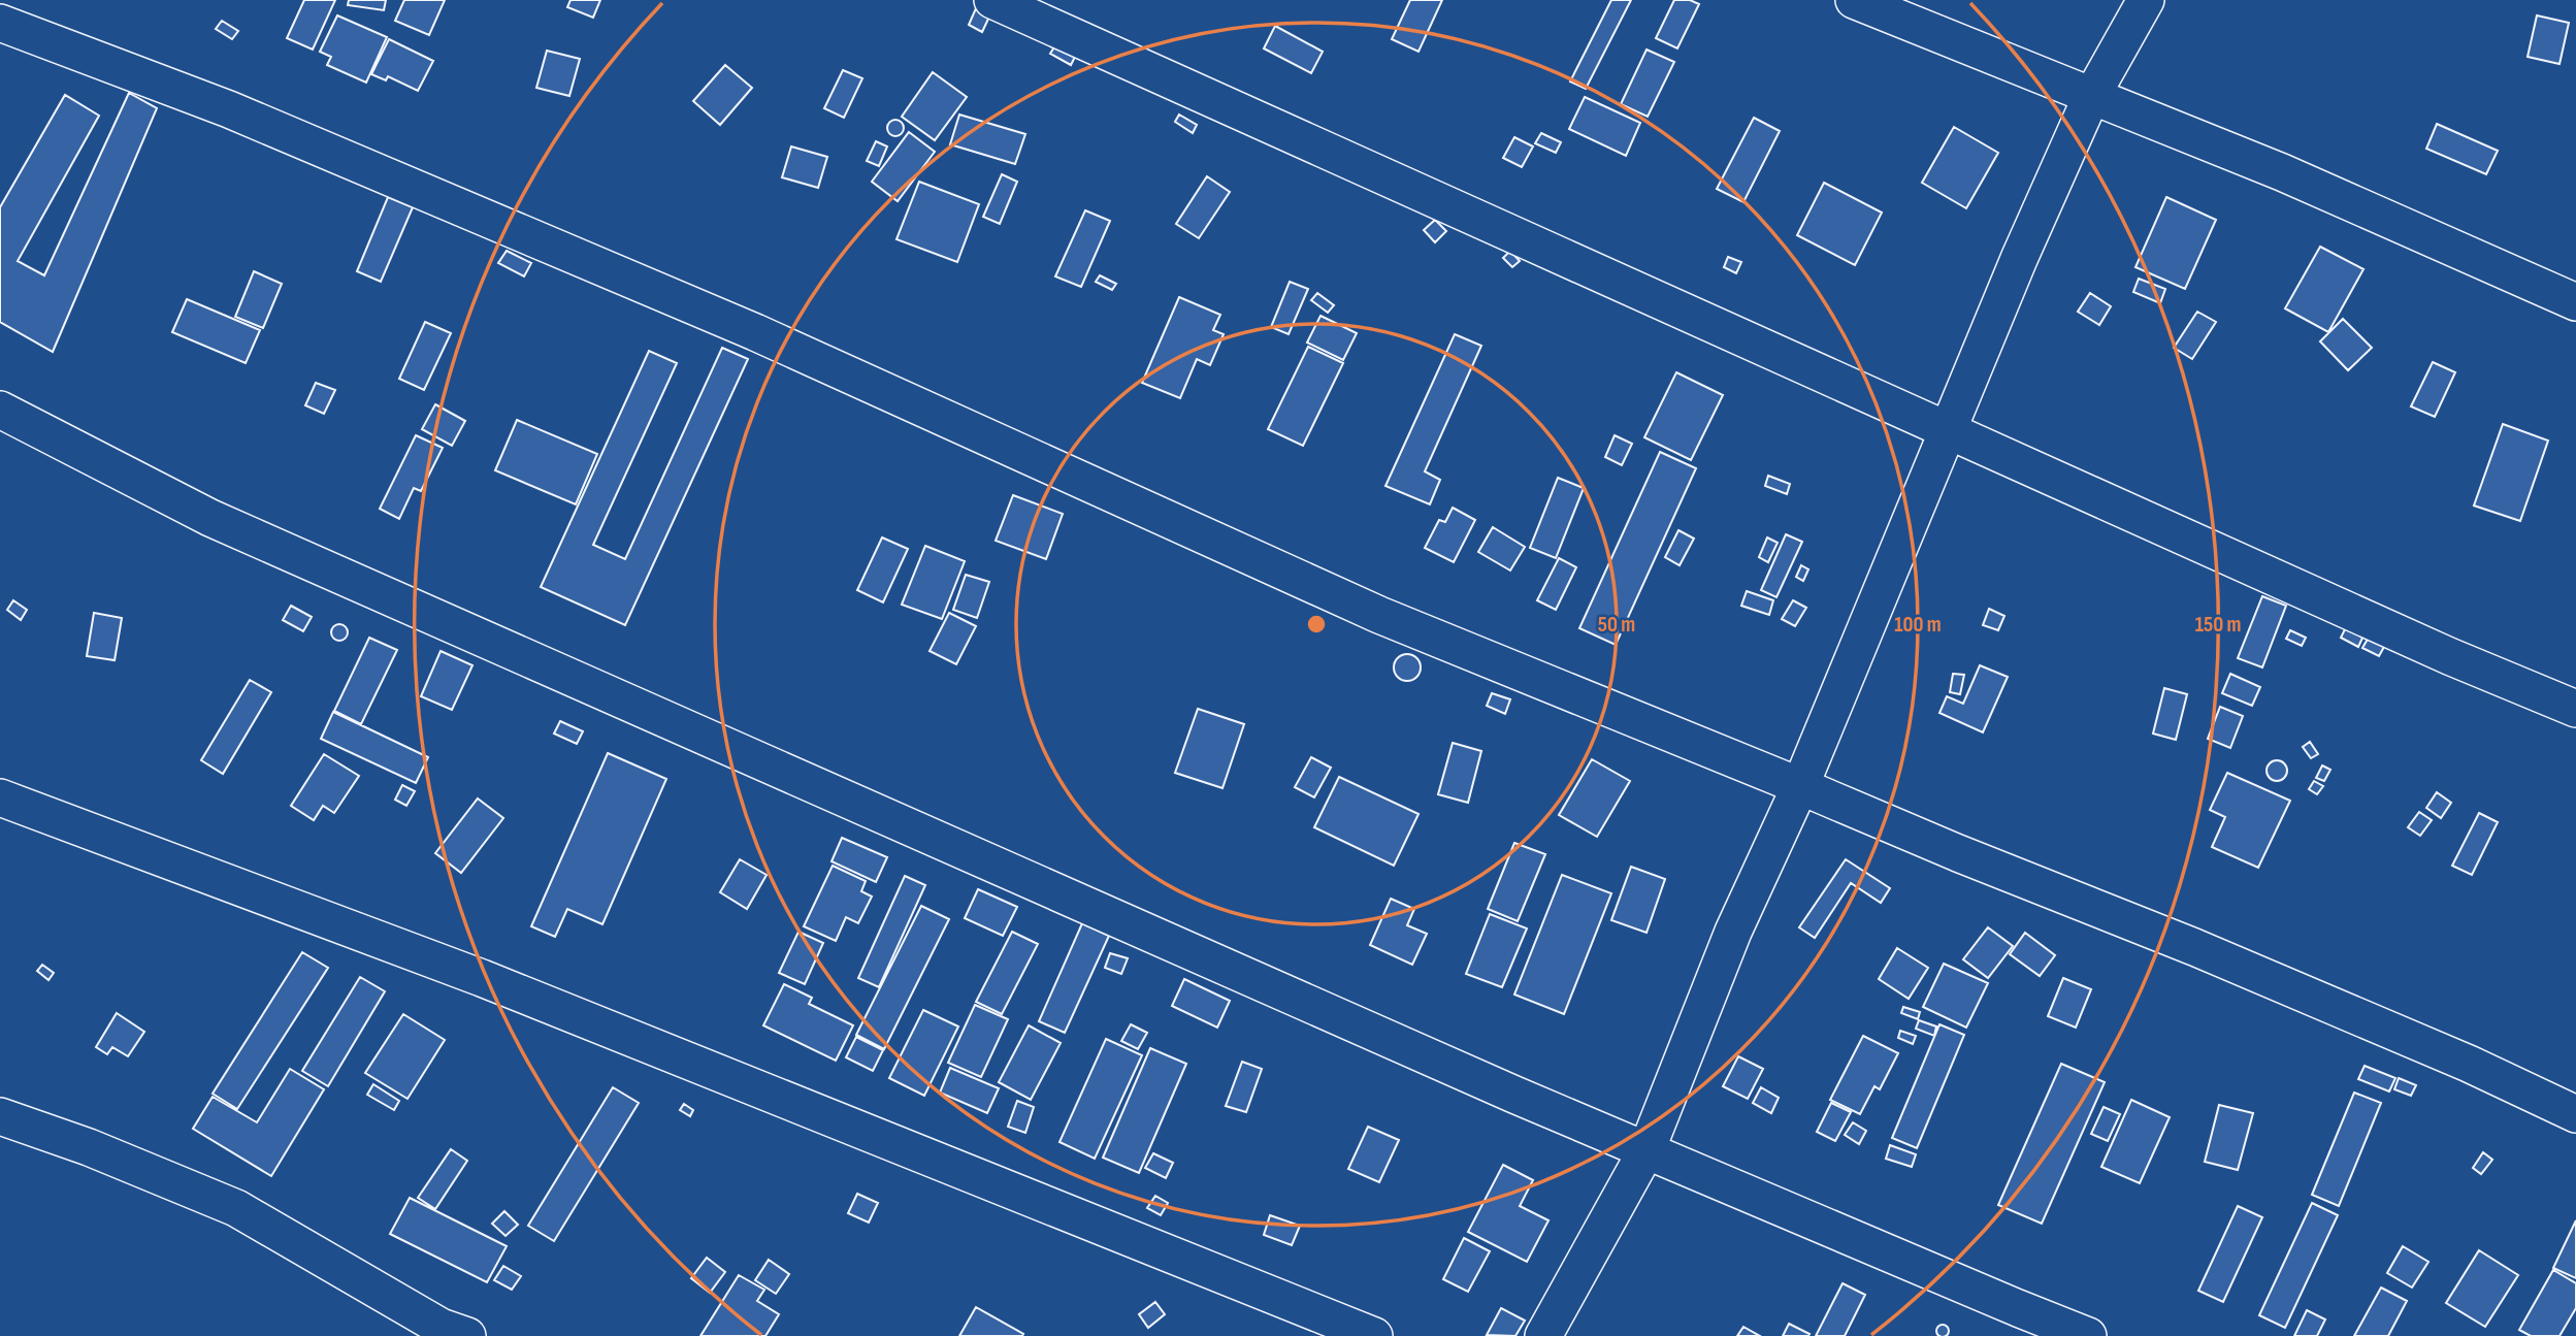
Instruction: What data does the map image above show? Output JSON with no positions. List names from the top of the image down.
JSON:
{
  "rings": ["50 m", "100 m", "150 m"]
}
